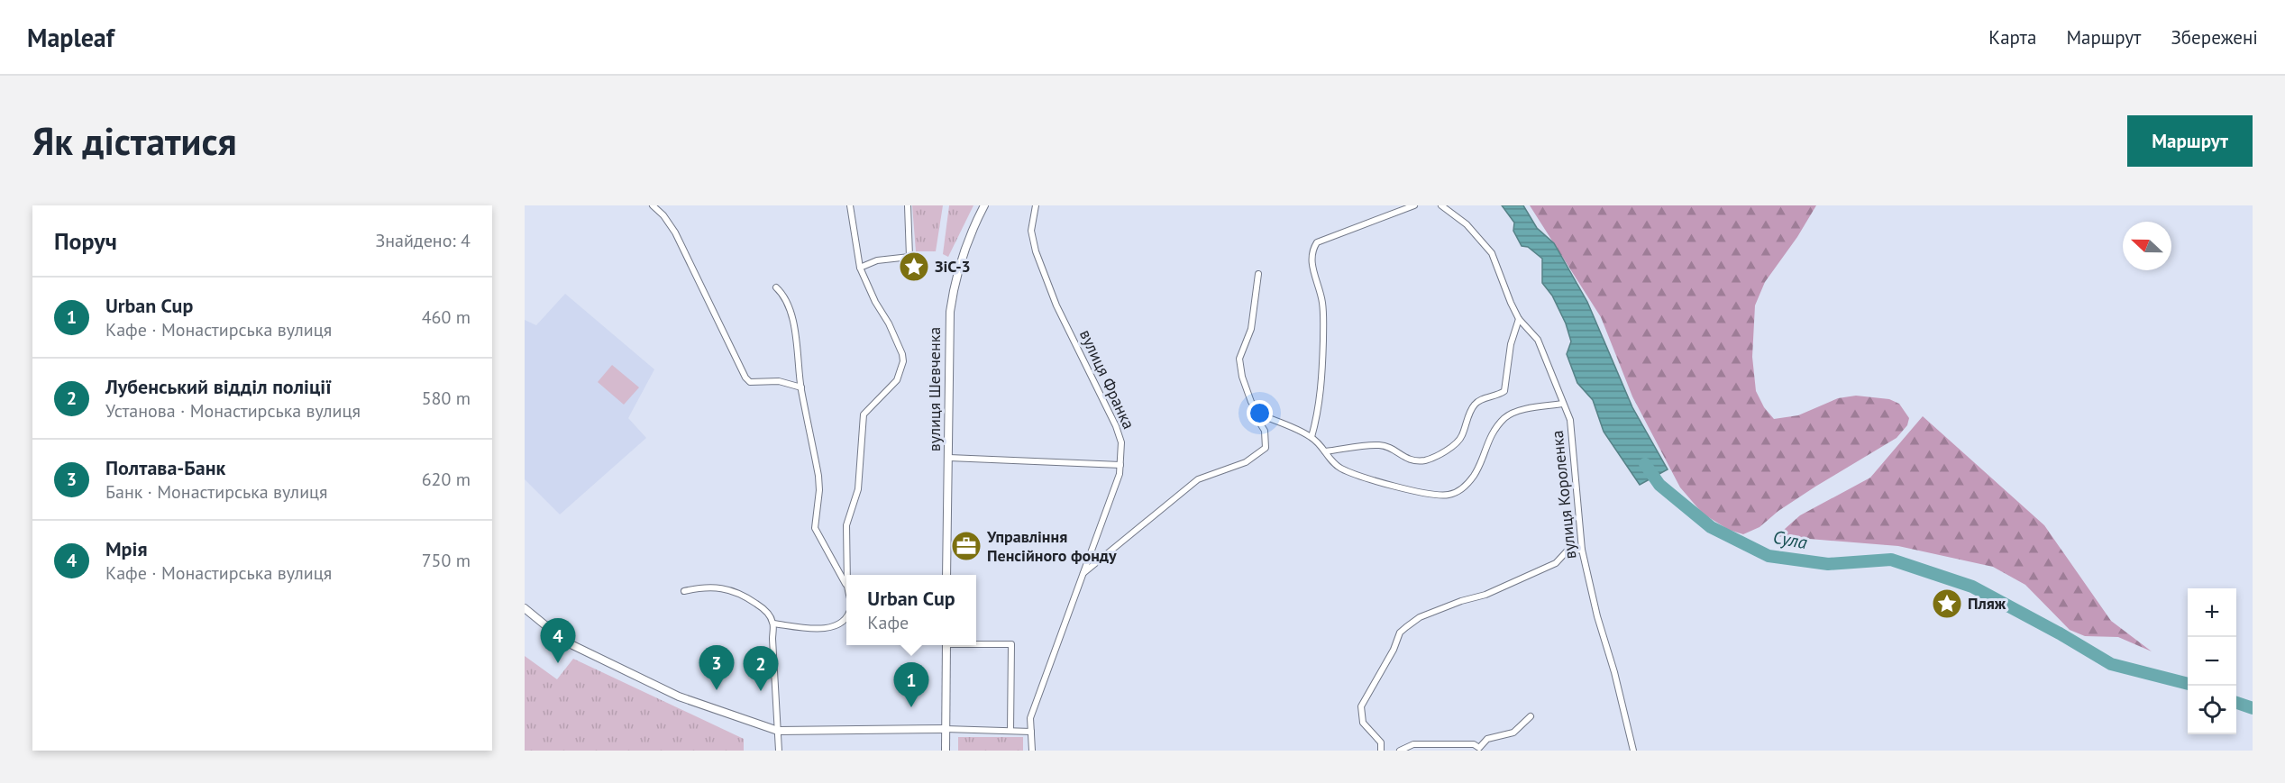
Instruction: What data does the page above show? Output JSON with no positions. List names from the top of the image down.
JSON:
{
  "streets": {
    "main road": ["вулиця Шевченка"],
    "street": ["вулиця Франка", "вулиця Короленка"]
  },
  "water": ["Сула"],
  "places": {
    "place": ["ЗіС-3", "Пляж"],
    "office": ["Управління Пенсійного фонду"]
  },
  "north": "left",
  "page": {
    "header": "Mapleaf",
    "nav": ["Карта", "Маршрут", "Збережені"],
    "buttons": "Маршрут",
    "title": "Як дістатися",
    "heading": ["Поруч", "Знайдено: 4"],
    "list": [
      {
        "mark": "1",
        "name": "Urban Cup",
        "note": "Кафе · Монастирська вулиця",
        "value": "460 m"
      },
      {
        "mark": "2",
        "name": "Лубенський відділ поліції",
        "note": "Установа · Монастирська вулиця",
        "value": "580 m"
      },
      {
        "mark": "3",
        "name": "Полтава-Банк",
        "note": "Банк · Монастирська вулиця",
        "value": "620 m"
      },
      {
        "mark": "4",
        "name": "Мрія",
        "note": "Кафе · Монастирська вулиця",
        "value": "750 m"
      }
    ],
    "popup": ["Urban Cup", "Кафе"],
    "map_buttons": ["+", "−"],
    "pins": [
      "4",
      "3",
      "2",
      "1"
    ]
  }
}
